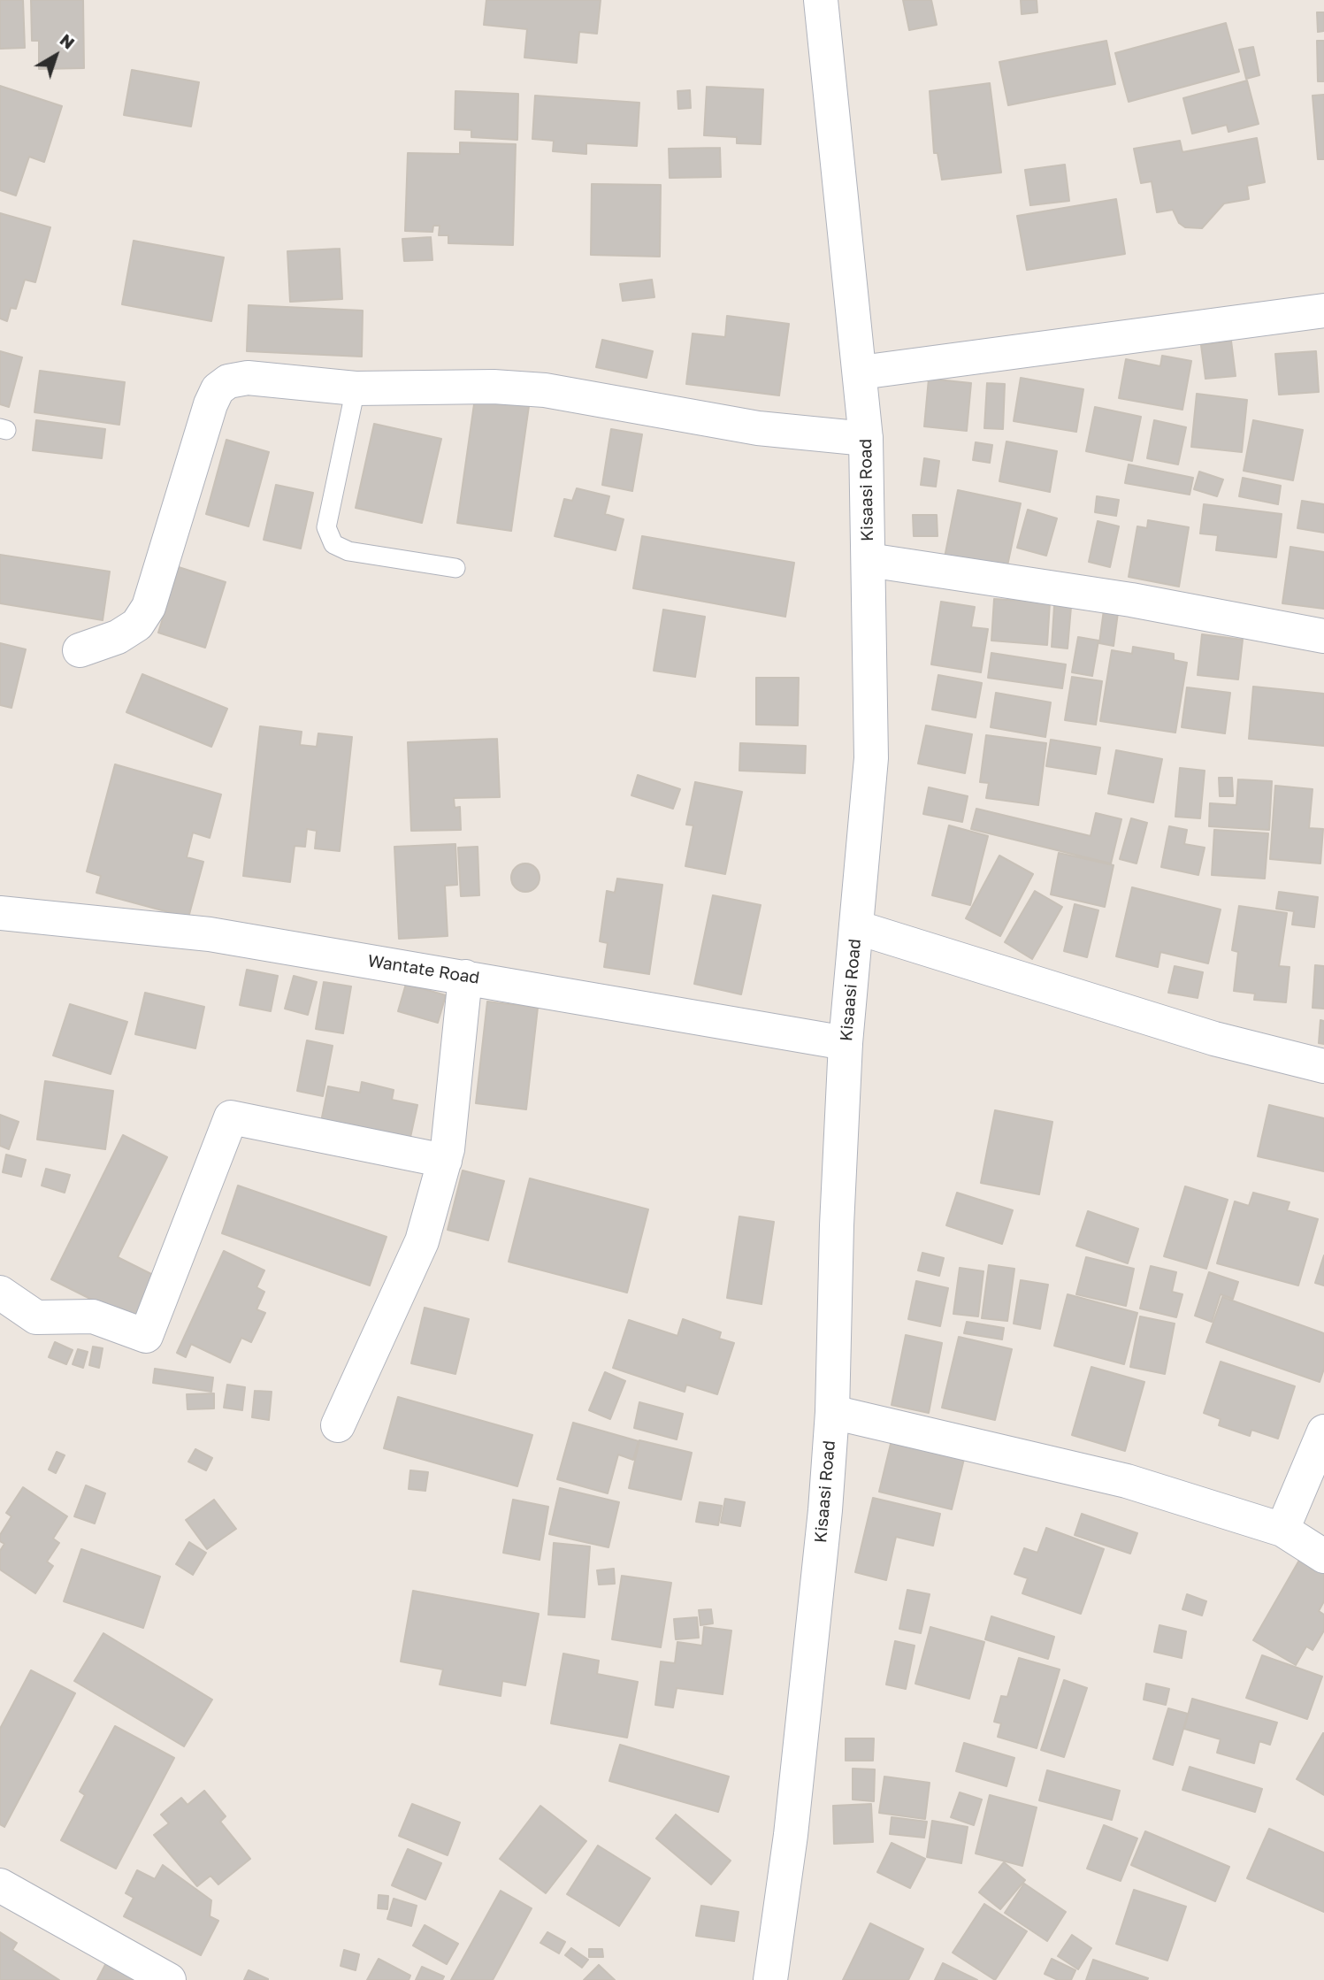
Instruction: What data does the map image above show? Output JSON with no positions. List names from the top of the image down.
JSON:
{
  "streets": {
    "street": ["Kisaasi Road", "Wantate Road"]
  },
  "crossings": [
    ["Kisaasi Road", "Wantate Road"]
  ],
  "north": "top right"
}
